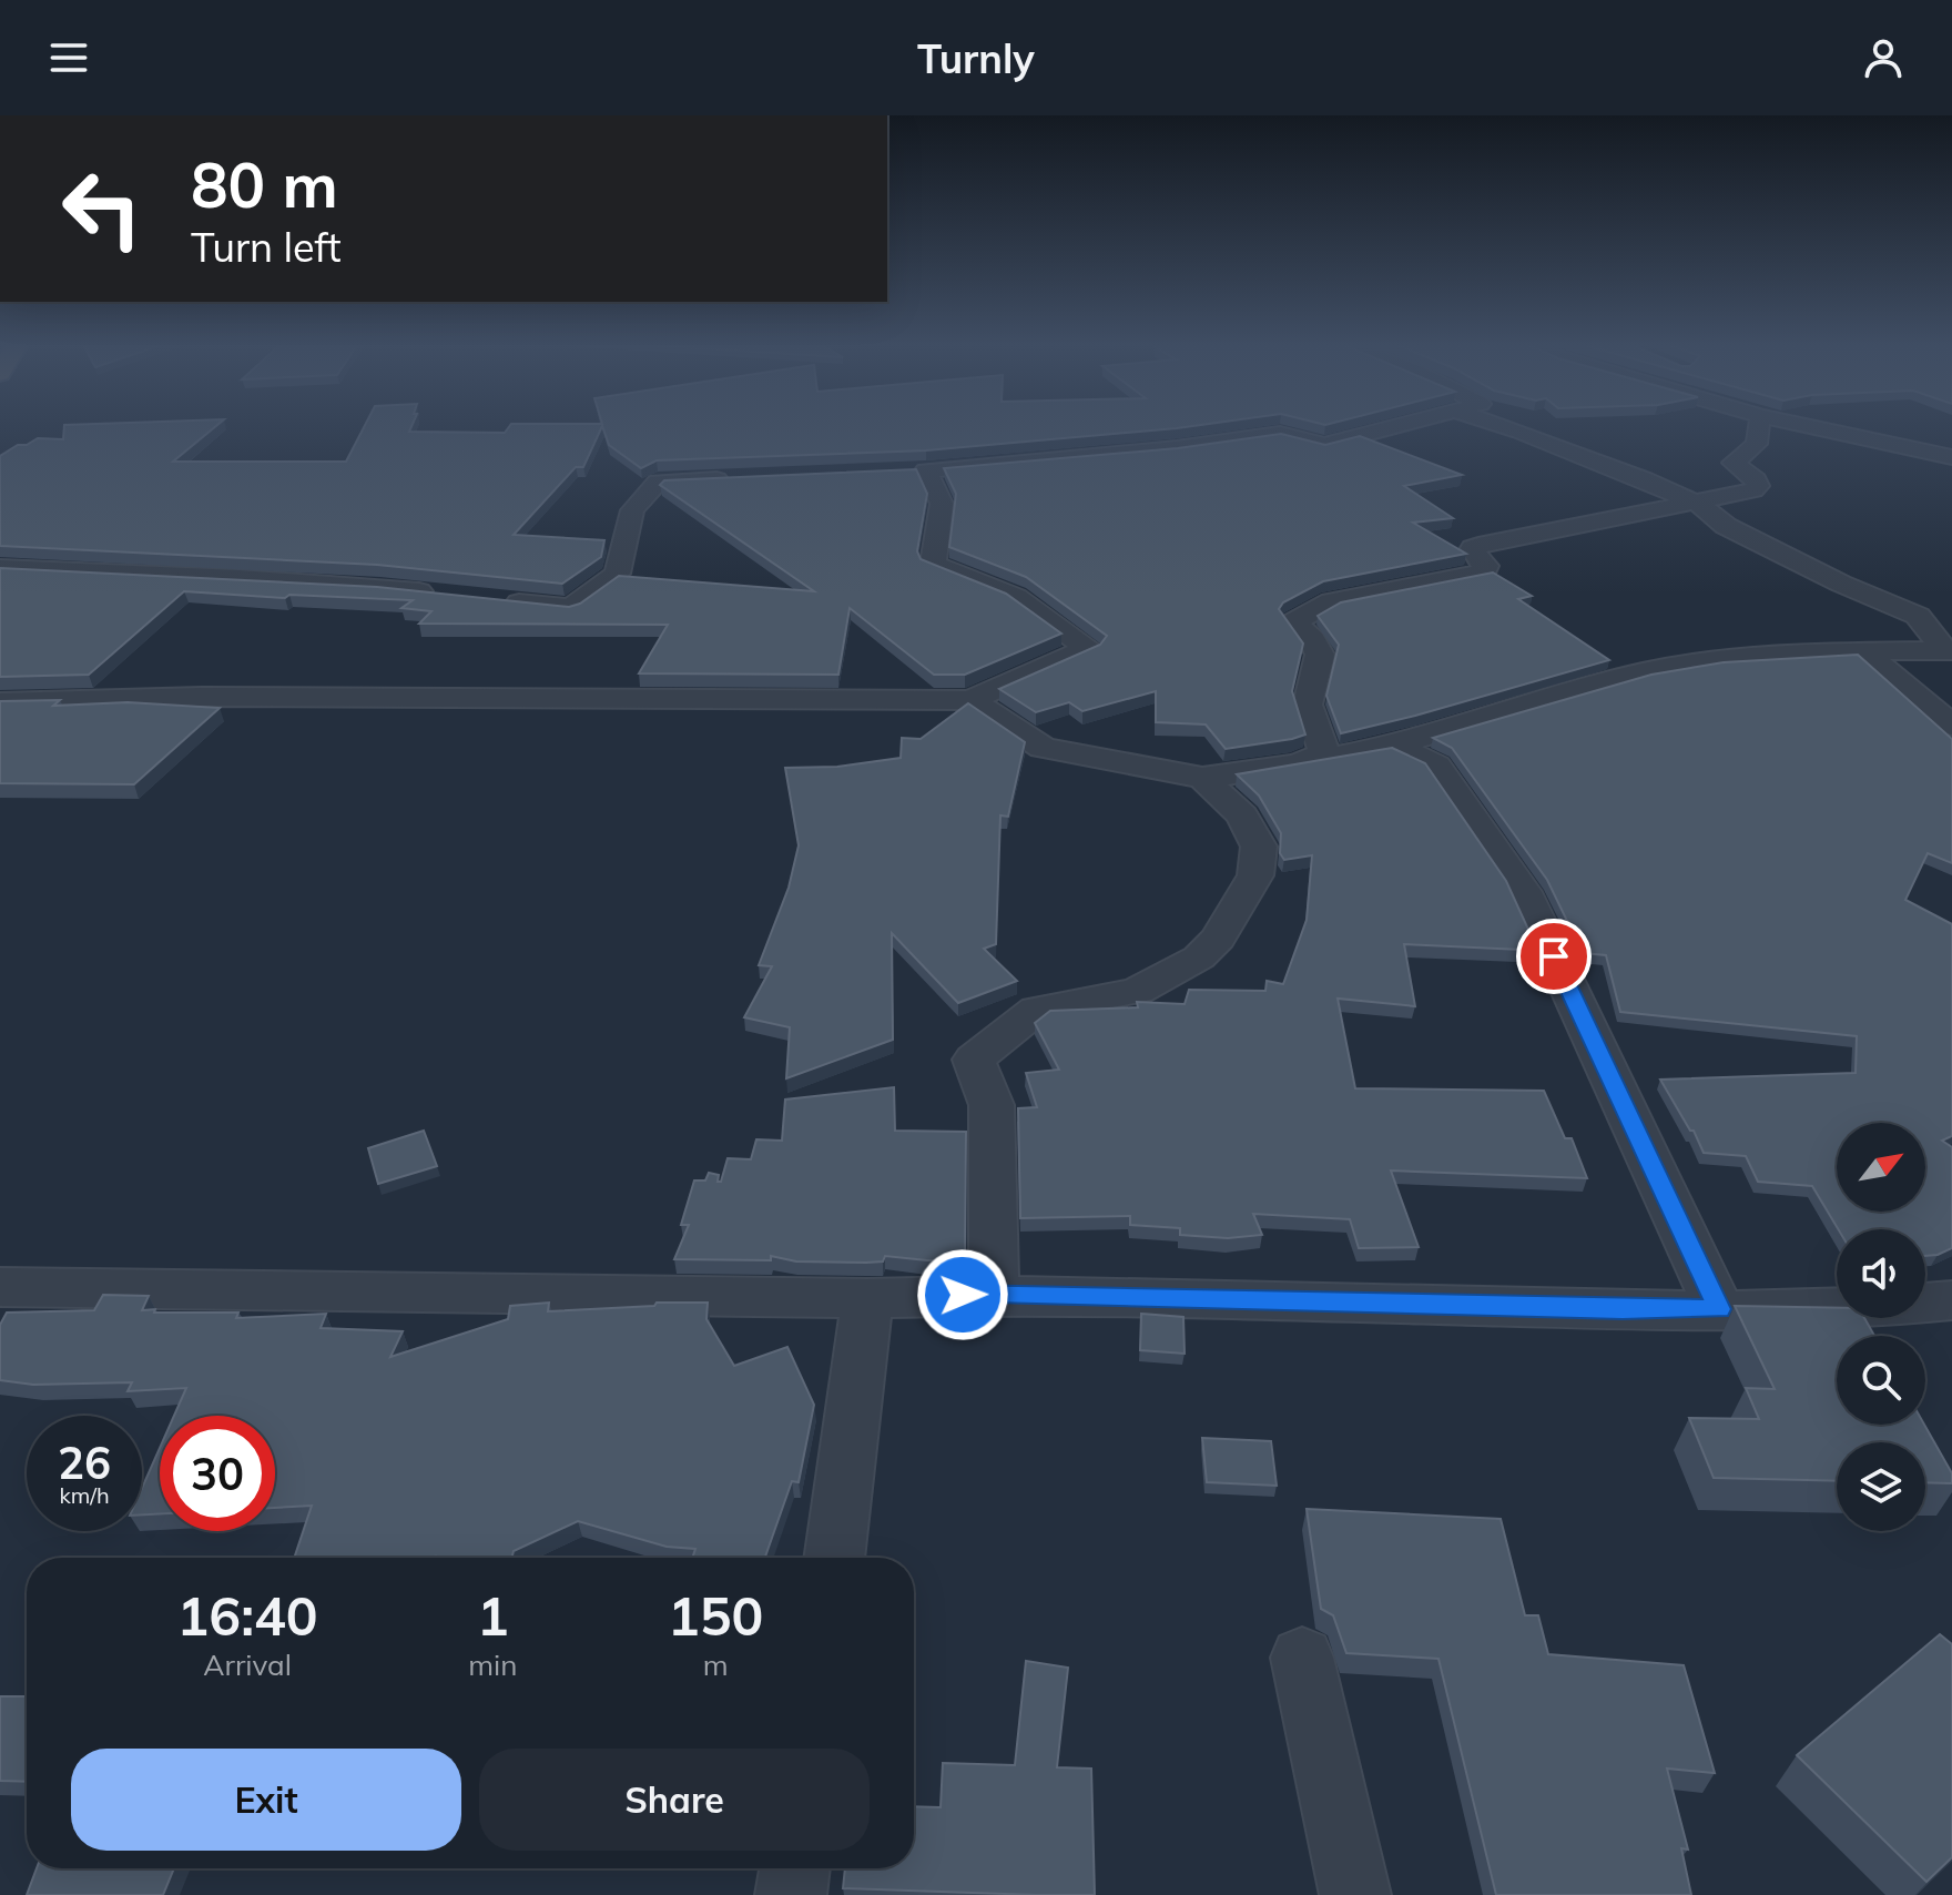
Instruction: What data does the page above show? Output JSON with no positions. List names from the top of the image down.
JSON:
{
  "north": "top right",
  "page": {
    "header": "Turnly",
    "turn": ["80 m", "Turn left"],
    "speed": "26 km/h",
    "limit": "30",
    "eta": [
      "16:40",
      "Arrival",
      "1",
      "min",
      "150",
      "m"
    ],
    "buttons": ["Exit", "Share"]
  }
}
